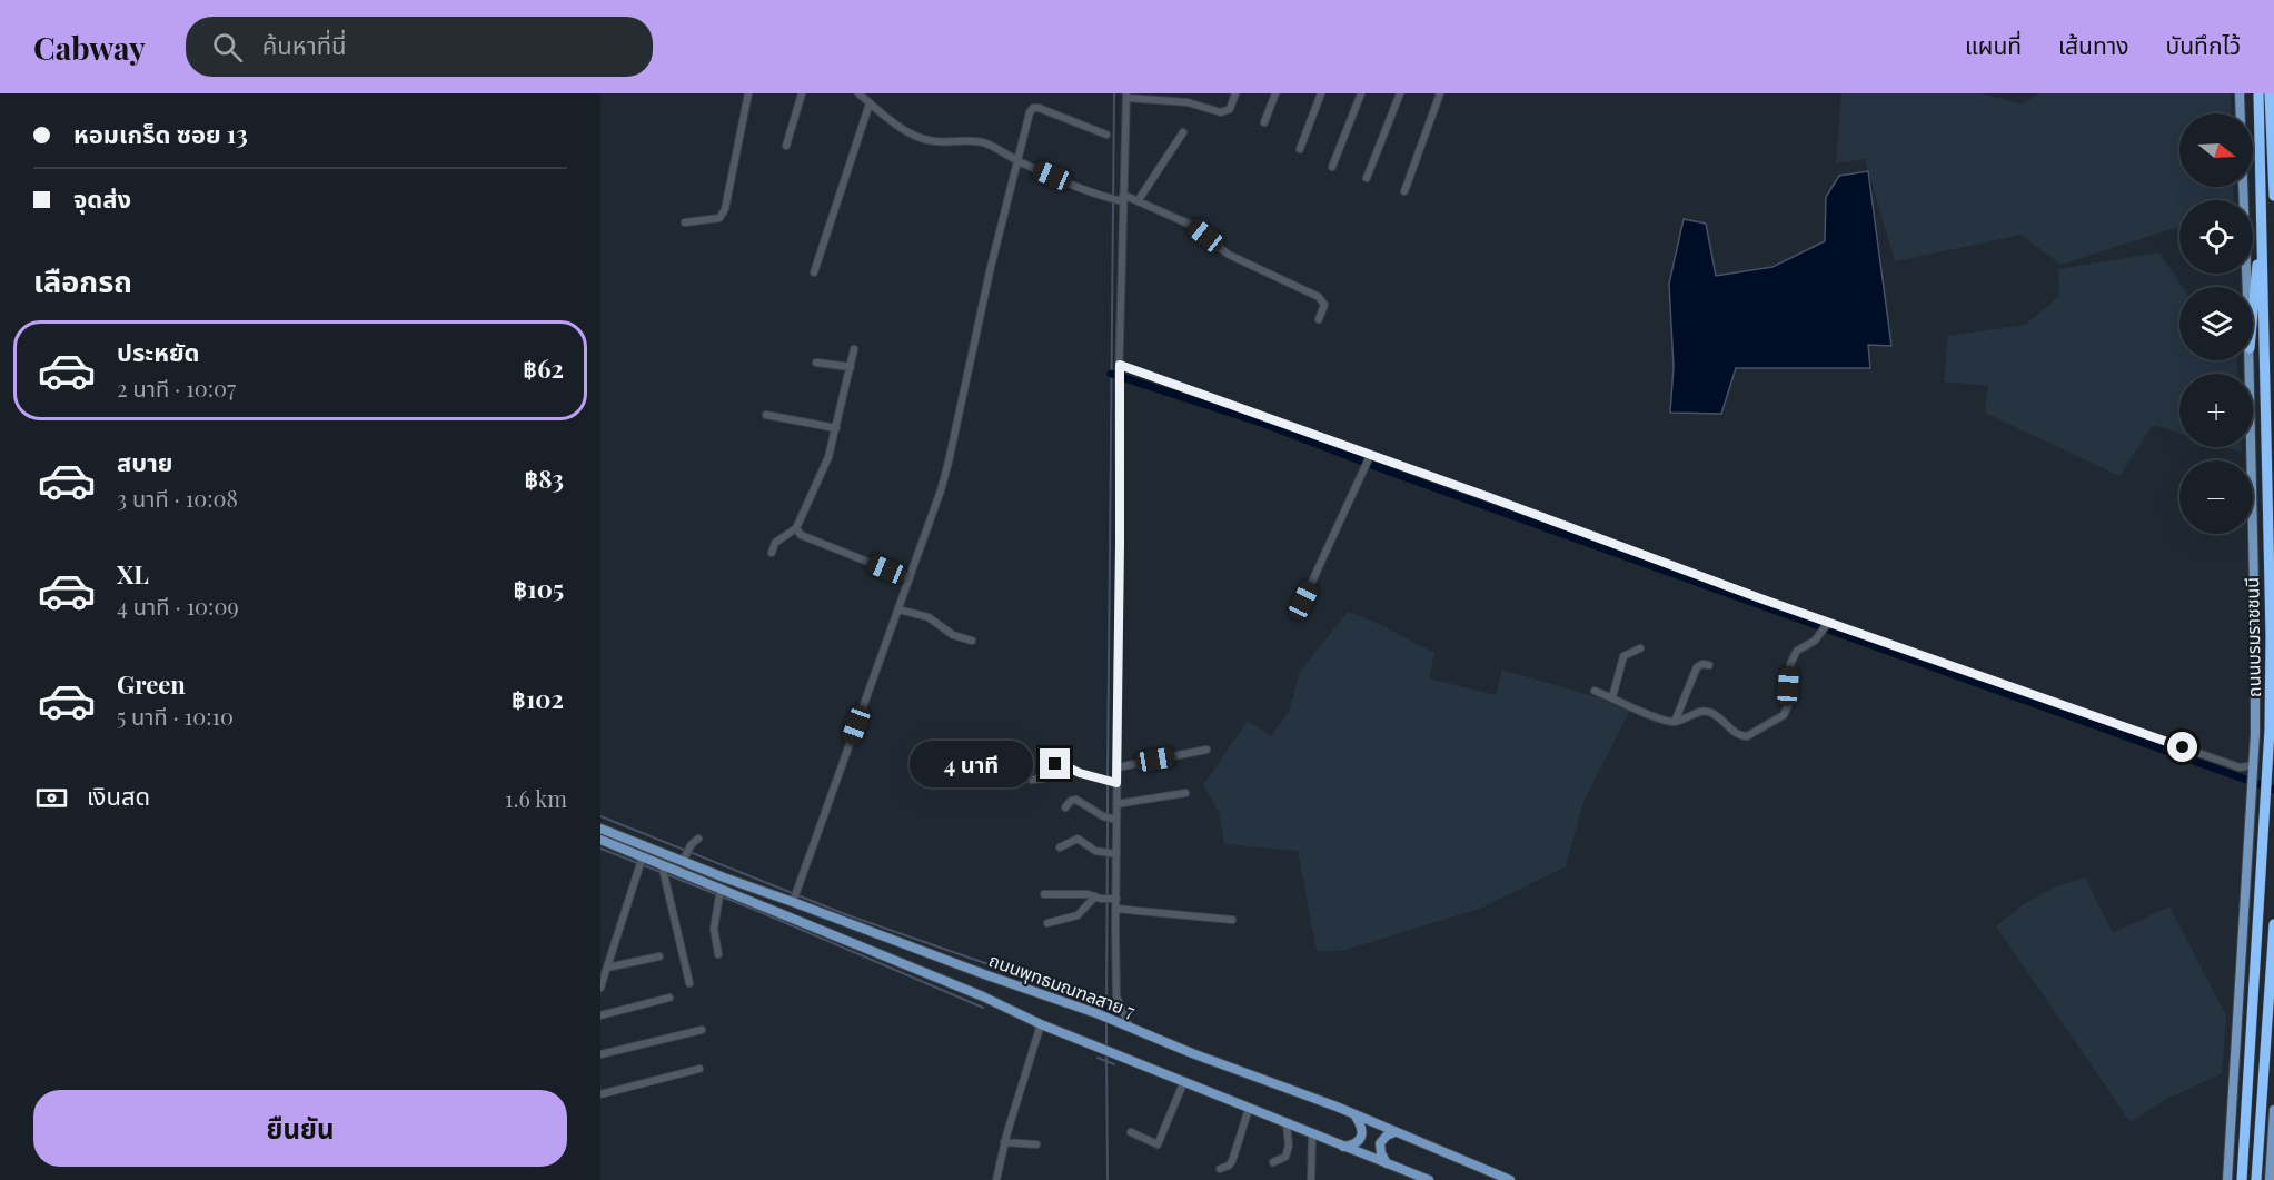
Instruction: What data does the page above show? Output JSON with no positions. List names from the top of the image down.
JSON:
{
  "streets": {
    "highway": ["ถนนบรมราชชนนี"],
    "main road": ["ถนนพุทธมณฑลสาย 7"]
  },
  "north": "right",
  "page": {
    "header": "Cabway",
    "search": "ค้นหาที่นี่",
    "nav": ["แผนที่", "เส้นทาง", "บันทึกไว้"],
    "banner": ["หอมเกร็ด ซอย 13", "จุดส่ง"],
    "map_buttons": ["+", "−"],
    "heading": "เลือกรถ",
    "list": [
      {
        "name": "ประหยัด",
        "note": "2 นาที · 10:07",
        "value": "฿62"
      },
      {
        "name": "สบาย",
        "note": "3 นาที · 10:08",
        "value": "฿83"
      },
      {
        "name": "XL",
        "note": "4 นาที · 10:09",
        "value": "฿105"
      },
      {
        "name": "Green",
        "note": "5 นาที · 10:10",
        "value": "฿102"
      }
    ],
    "bubble": "4 นาที",
    "pay": ["เงินสด", "1.6 km"],
    "buttons": "ยืนยัน"
  }
}
